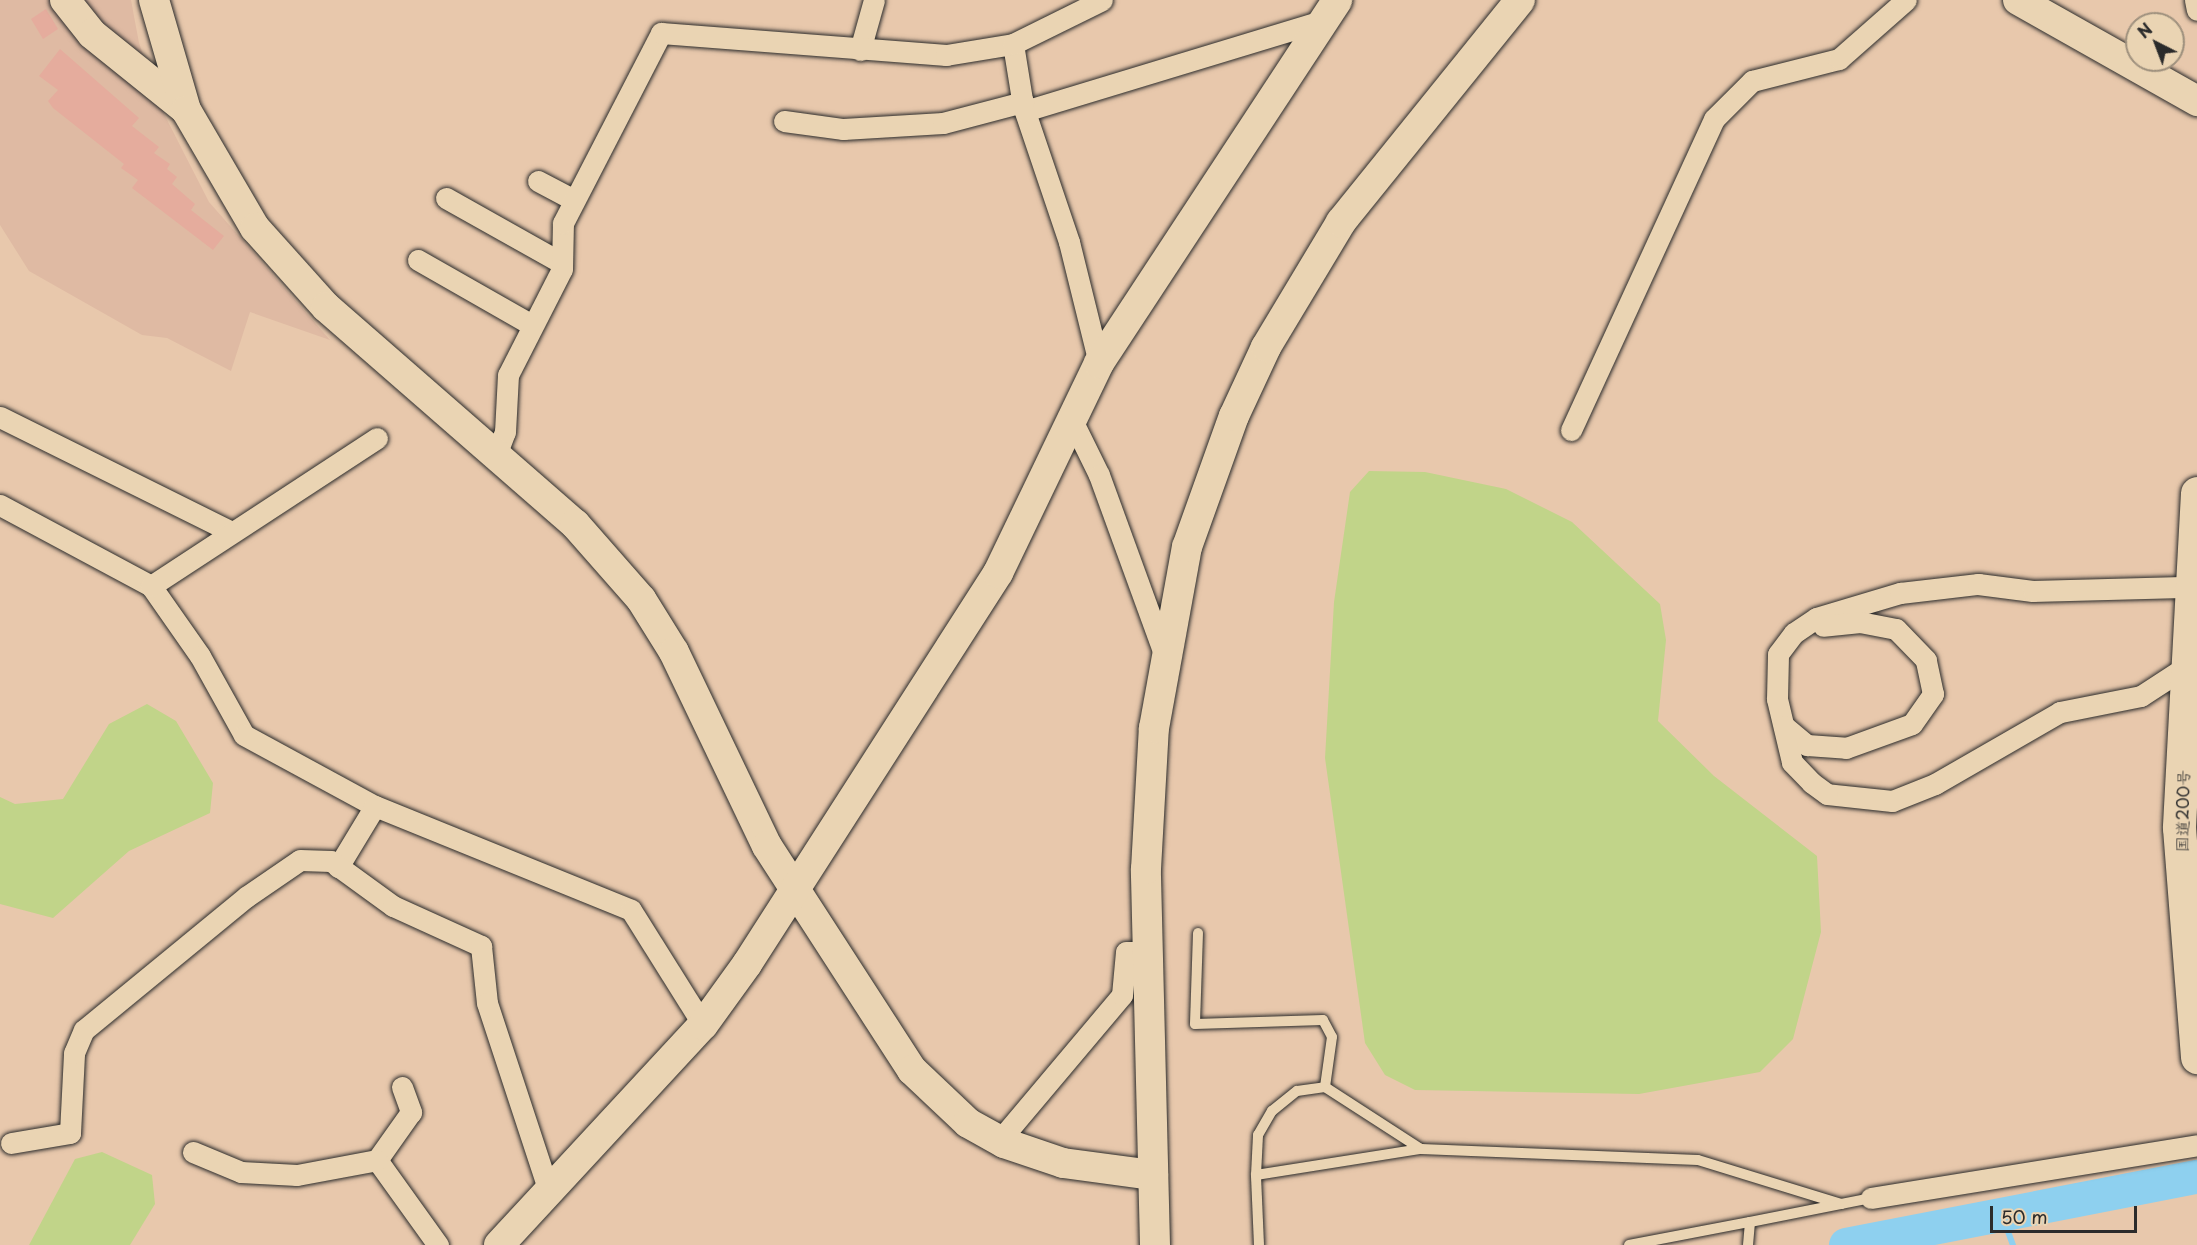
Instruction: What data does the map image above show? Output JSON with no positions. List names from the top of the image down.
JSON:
{
  "streets": {
    "highway": ["国道200号"]
  },
  "scale_bar": "50 m",
  "north": "top left"
}
